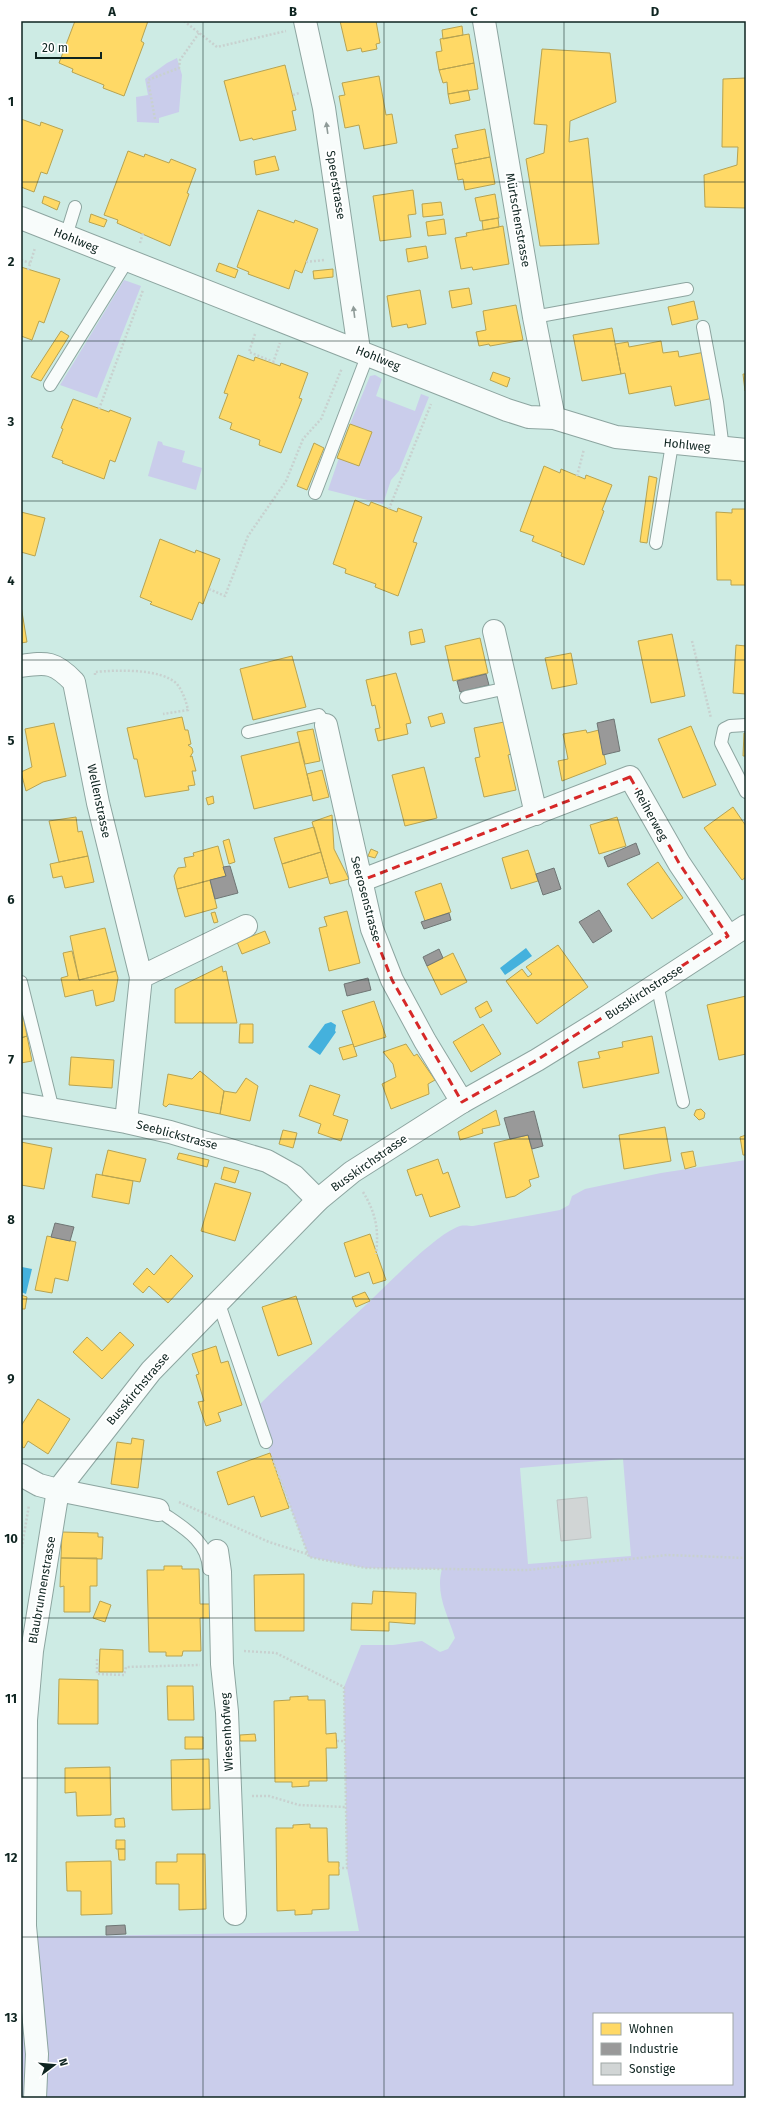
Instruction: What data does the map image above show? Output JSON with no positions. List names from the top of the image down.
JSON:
{
  "streets": {
    "street": [
      "Speerstrasse",
      "Mürtschenstrasse",
      "Hohlweg",
      "Wellenstrasse",
      "Reiherweg",
      "Seerosenstrasse",
      "Busskirchstrasse",
      "Seeblickstrasse",
      "Blaubrunnenstrasse",
      "Wiesenhofweg"
    ]
  },
  "crossings": [
    ["Speerstrasse", "Hohlweg"],
    ["Mürtschenstrasse", "Hohlweg"],
    ["Wellenstrasse", "Seeblickstrasse"],
    ["Reiherweg", "Seerosenstrasse"],
    ["Reiherweg", "Busskirchstrasse"],
    ["Seerosenstrasse", "Busskirchstrasse"],
    ["Busskirchstrasse", "Seeblickstrasse"],
    ["Busskirchstrasse", "Blaubrunnenstrasse"]
  ],
  "one_way": ["Speerstrasse"],
  "legend": ["Wohnen", "Industrie", "Sonstige"],
  "scale_bar": "20 m",
  "north": "right",
  "grid": {
    "columns": [
      "A",
      "B",
      "C",
      "D"
    ],
    "rows": [
      "1",
      "2",
      "3",
      "4",
      "5",
      "6",
      "7",
      "8",
      "9",
      "10",
      "11",
      "12",
      "13"
    ]
  }
}
